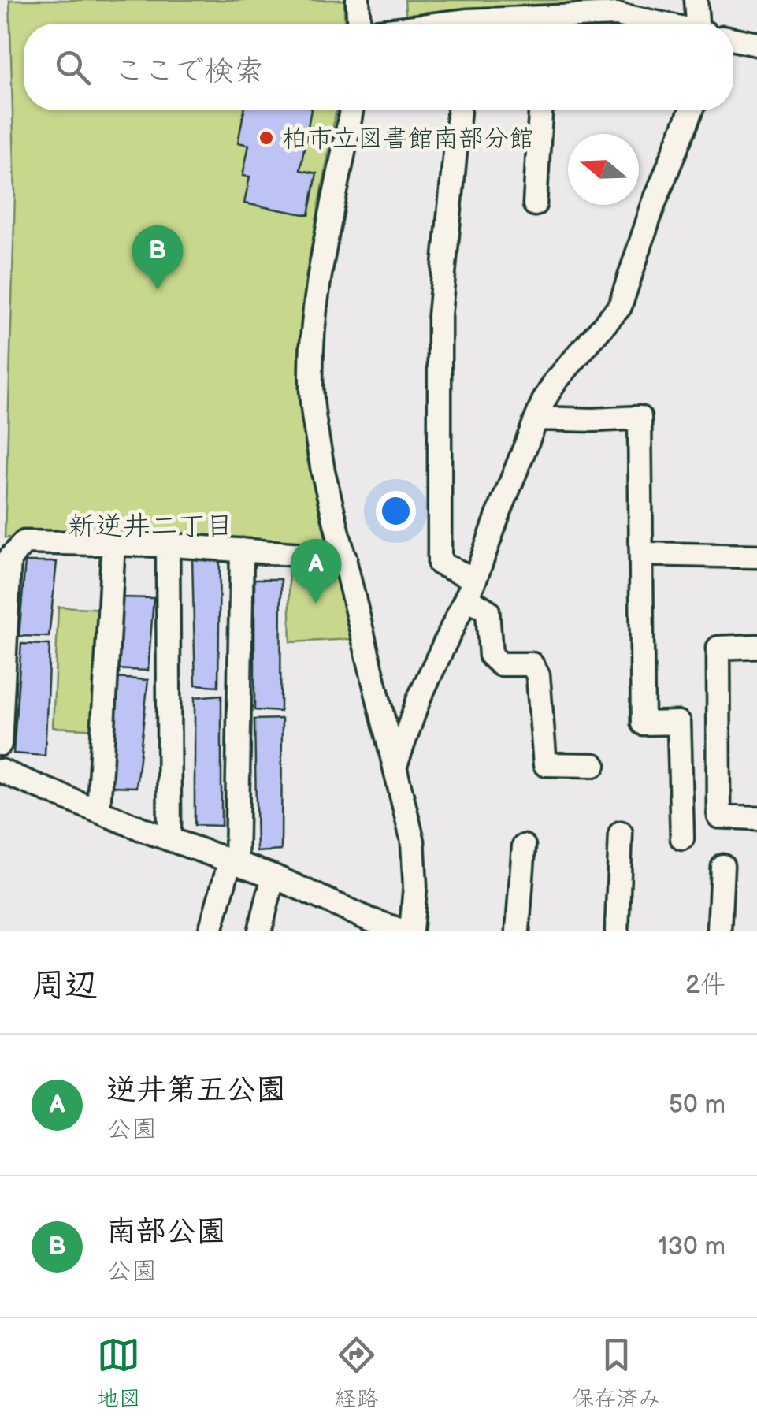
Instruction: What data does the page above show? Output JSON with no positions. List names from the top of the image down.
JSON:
{
  "districts": ["新逆井二丁目"],
  "places": ["柏市立図書館南部分館"],
  "north": "left",
  "page": {
    "search": "ここで検索",
    "pins": ["B", "A"],
    "heading": ["周辺", "2件"],
    "list": [
      {
        "mark": "A",
        "name": "逆井第五公園",
        "note": "公園",
        "value": "50 m"
      },
      {
        "mark": "B",
        "name": "南部公園",
        "note": "公園",
        "value": "130 m"
      }
    ],
    "nav": ["地図", "経路", "保存済み"]
  }
}
